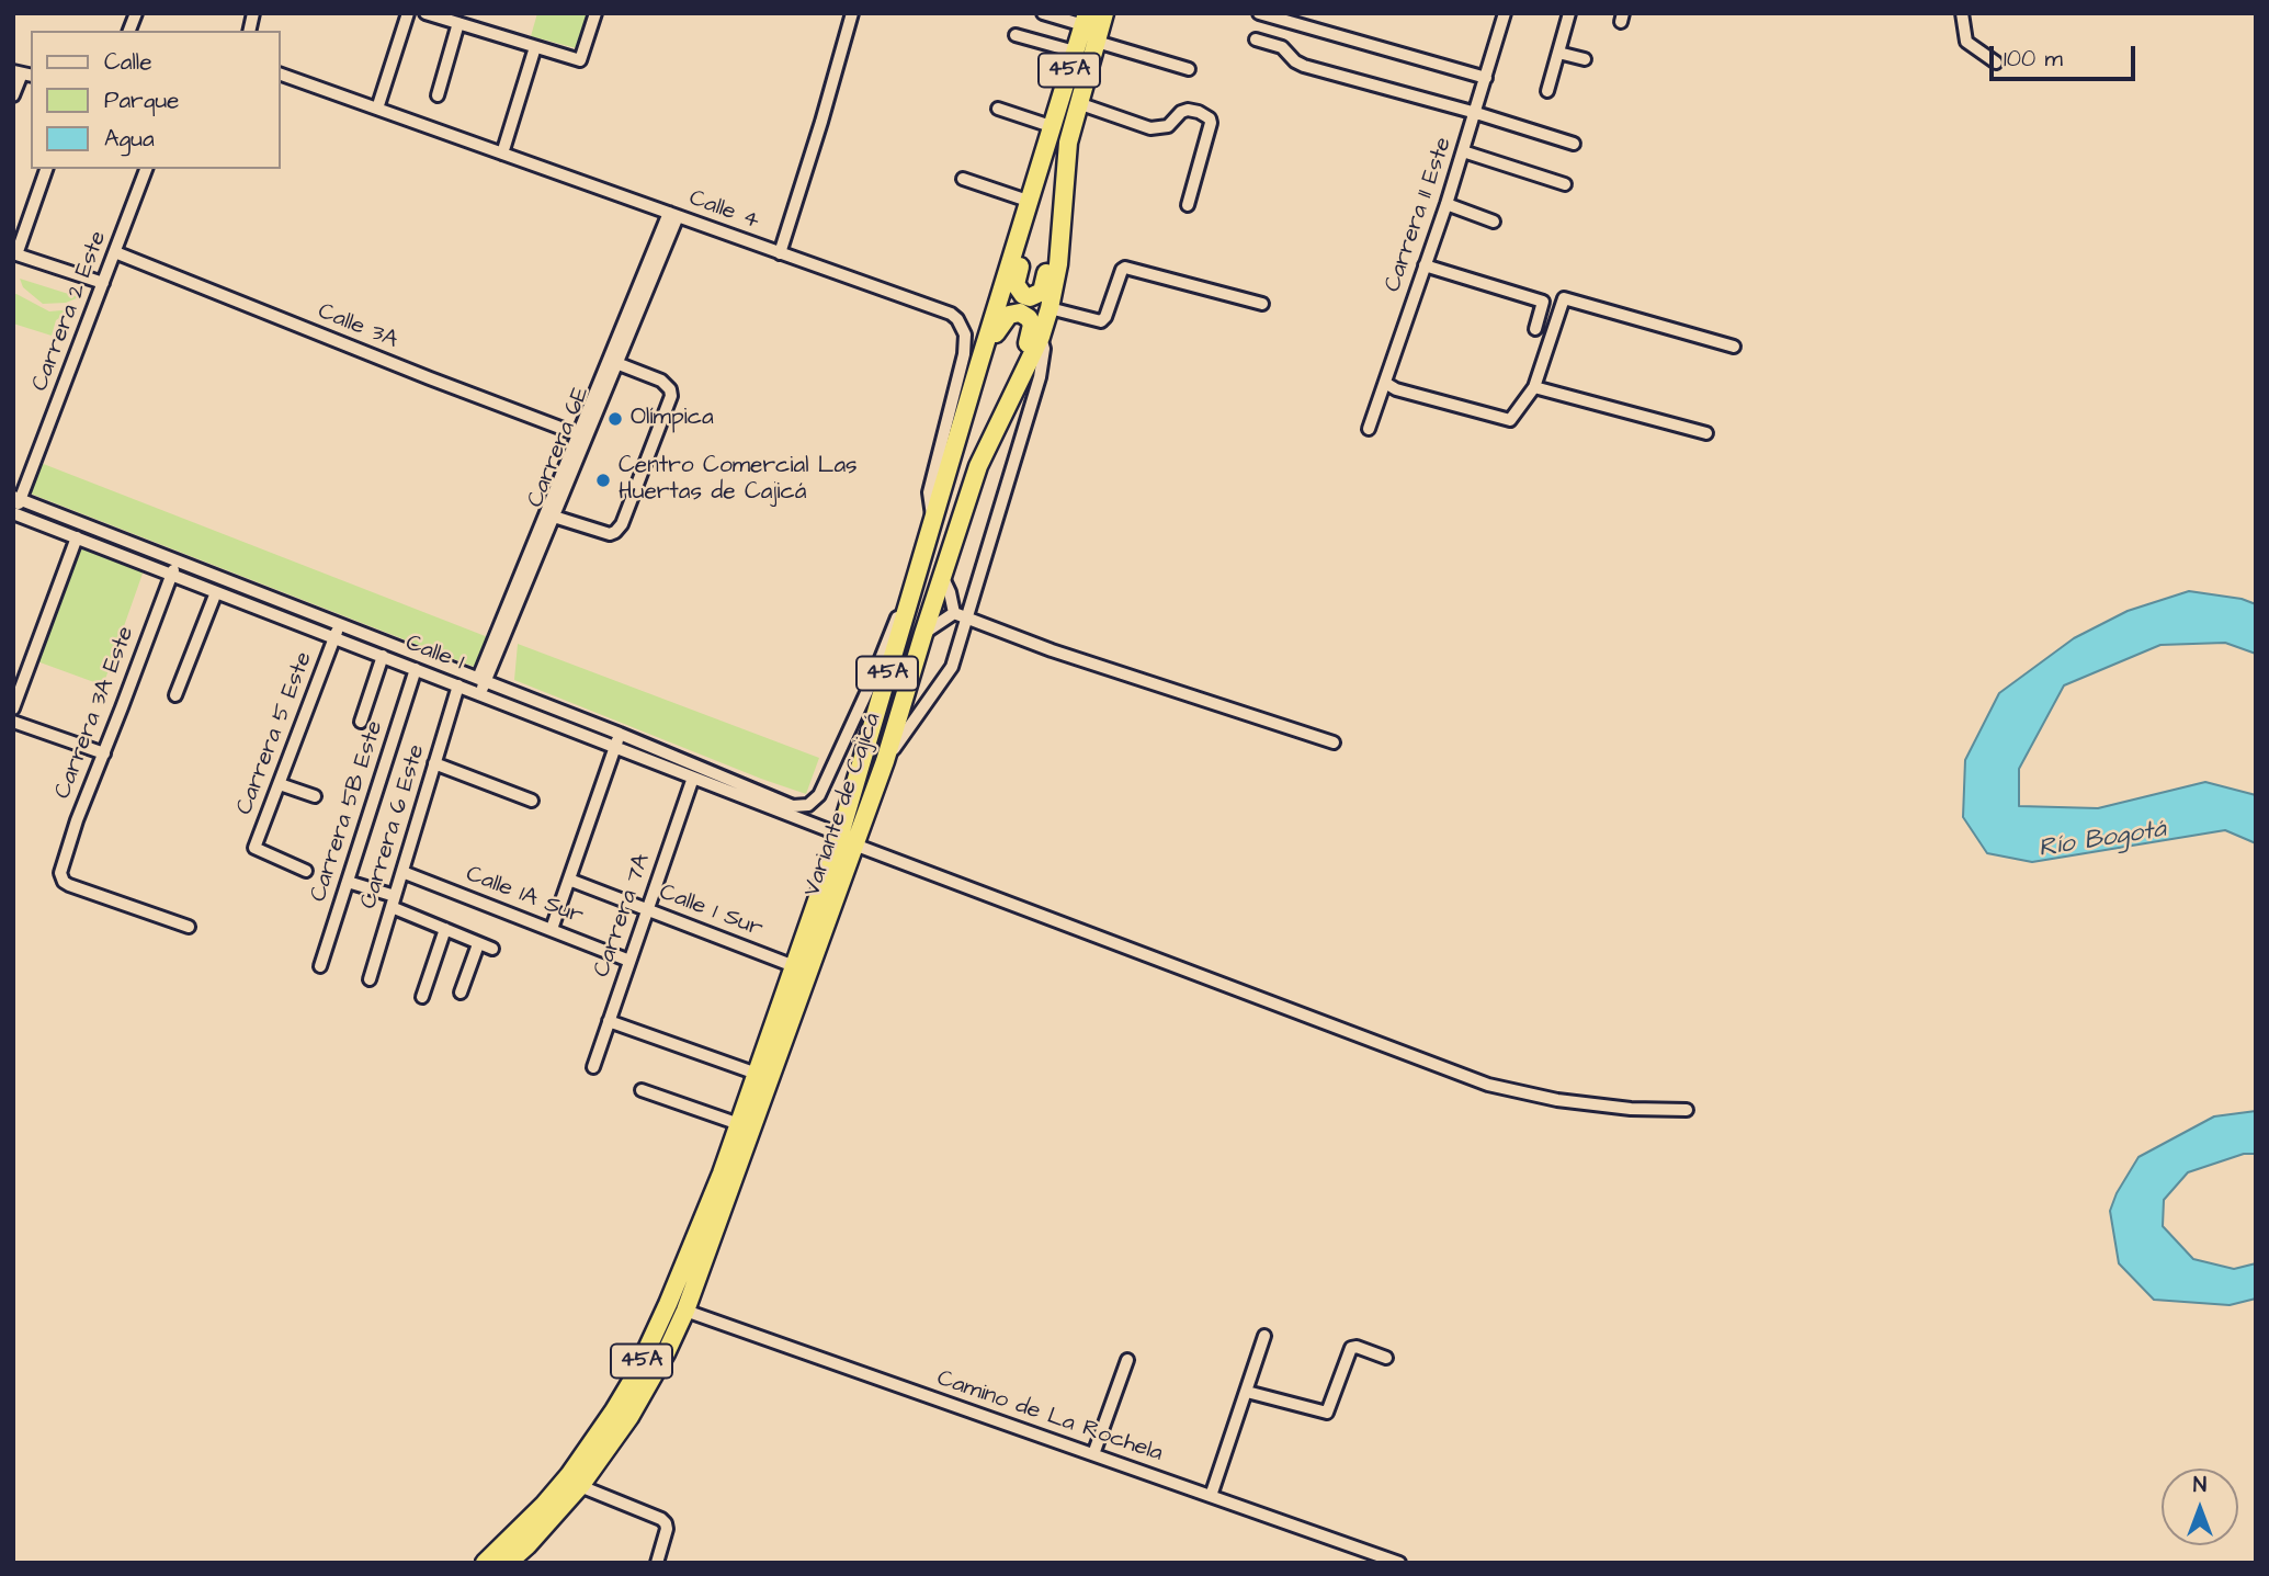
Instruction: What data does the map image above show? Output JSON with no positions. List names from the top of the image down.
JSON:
{
  "streets": {
    "highway": ["45A", "Variante de Cajicá"],
    "street": [
      "Calle 4",
      "Carrera 11 Este",
      "Carrera 2 Este",
      "Calle 3A",
      "Carrera 6E",
      "Calle 1",
      "Carrera 3A Este",
      "Carrera 5 Este",
      "Carrera 5B Este",
      "Carrera 6 Este",
      "Calle 1A Sur",
      "Calle 1 Sur",
      "Carrera 7A",
      "Camino de La Rochela"
    ]
  },
  "crossings": [
    ["Calle 4", "Carrera 6E"],
    ["Calle 4", "Variante de Cajicá"],
    ["Carrera 2 Este", "Calle 3A"],
    ["Carrera 2 Este", "Calle 1"],
    ["Calle 3A", "Carrera 6E"],
    ["Carrera 6E", "Calle 1"],
    ["Calle 1", "Carrera 3A Este"],
    ["Calle 1", "Carrera 5 Este"],
    ["Calle 1", "Variante de Cajicá"],
    ["Calle 1", "Carrera 5B Este"],
    ["Calle 1", "Carrera 6 Este"],
    ["Calle 1", "Carrera 7A"],
    ["Variante de Cajicá", "Calle 1 Sur"],
    ["Variante de Cajicá", "Camino de La Rochela"],
    ["Carrera 6 Este", "Calle 1A Sur"],
    ["Calle 1A Sur", "Carrera 7A"],
    ["Calle 1 Sur", "Carrera 7A"]
  ],
  "water": ["Río Bogotá"],
  "places": ["Olímpica", "Centro Comercial Las Huertas de Cajicá"],
  "legend": ["Calle", "Parque", "Agua"],
  "scale_bar": "100 m",
  "north": "top"
}
